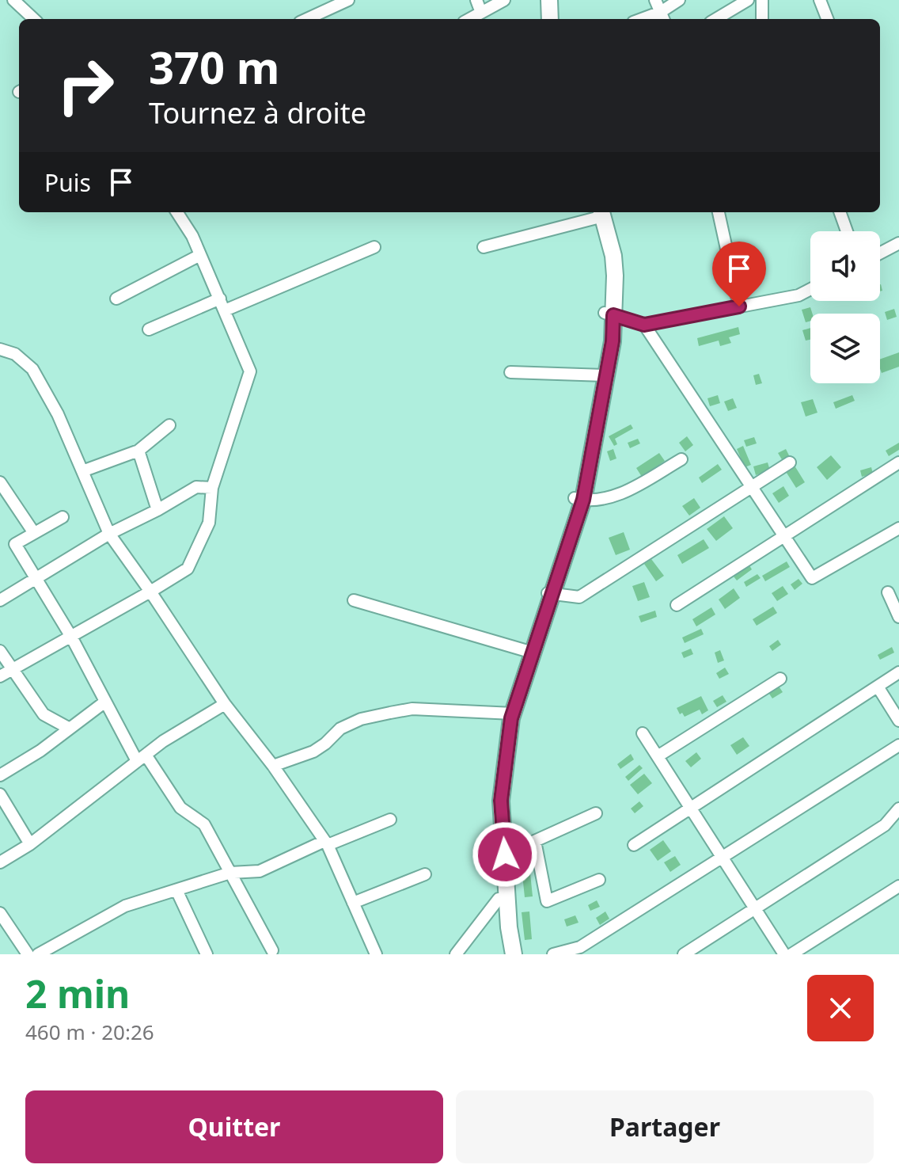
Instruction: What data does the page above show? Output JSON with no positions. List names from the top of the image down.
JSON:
{
  "page": {
    "turn": ["370 m", "Tournez à droite"],
    "then": "Puis",
    "heading": ["2 min", "460 m · 20:26"],
    "buttons": ["Quitter", "Partager"]
  }
}
